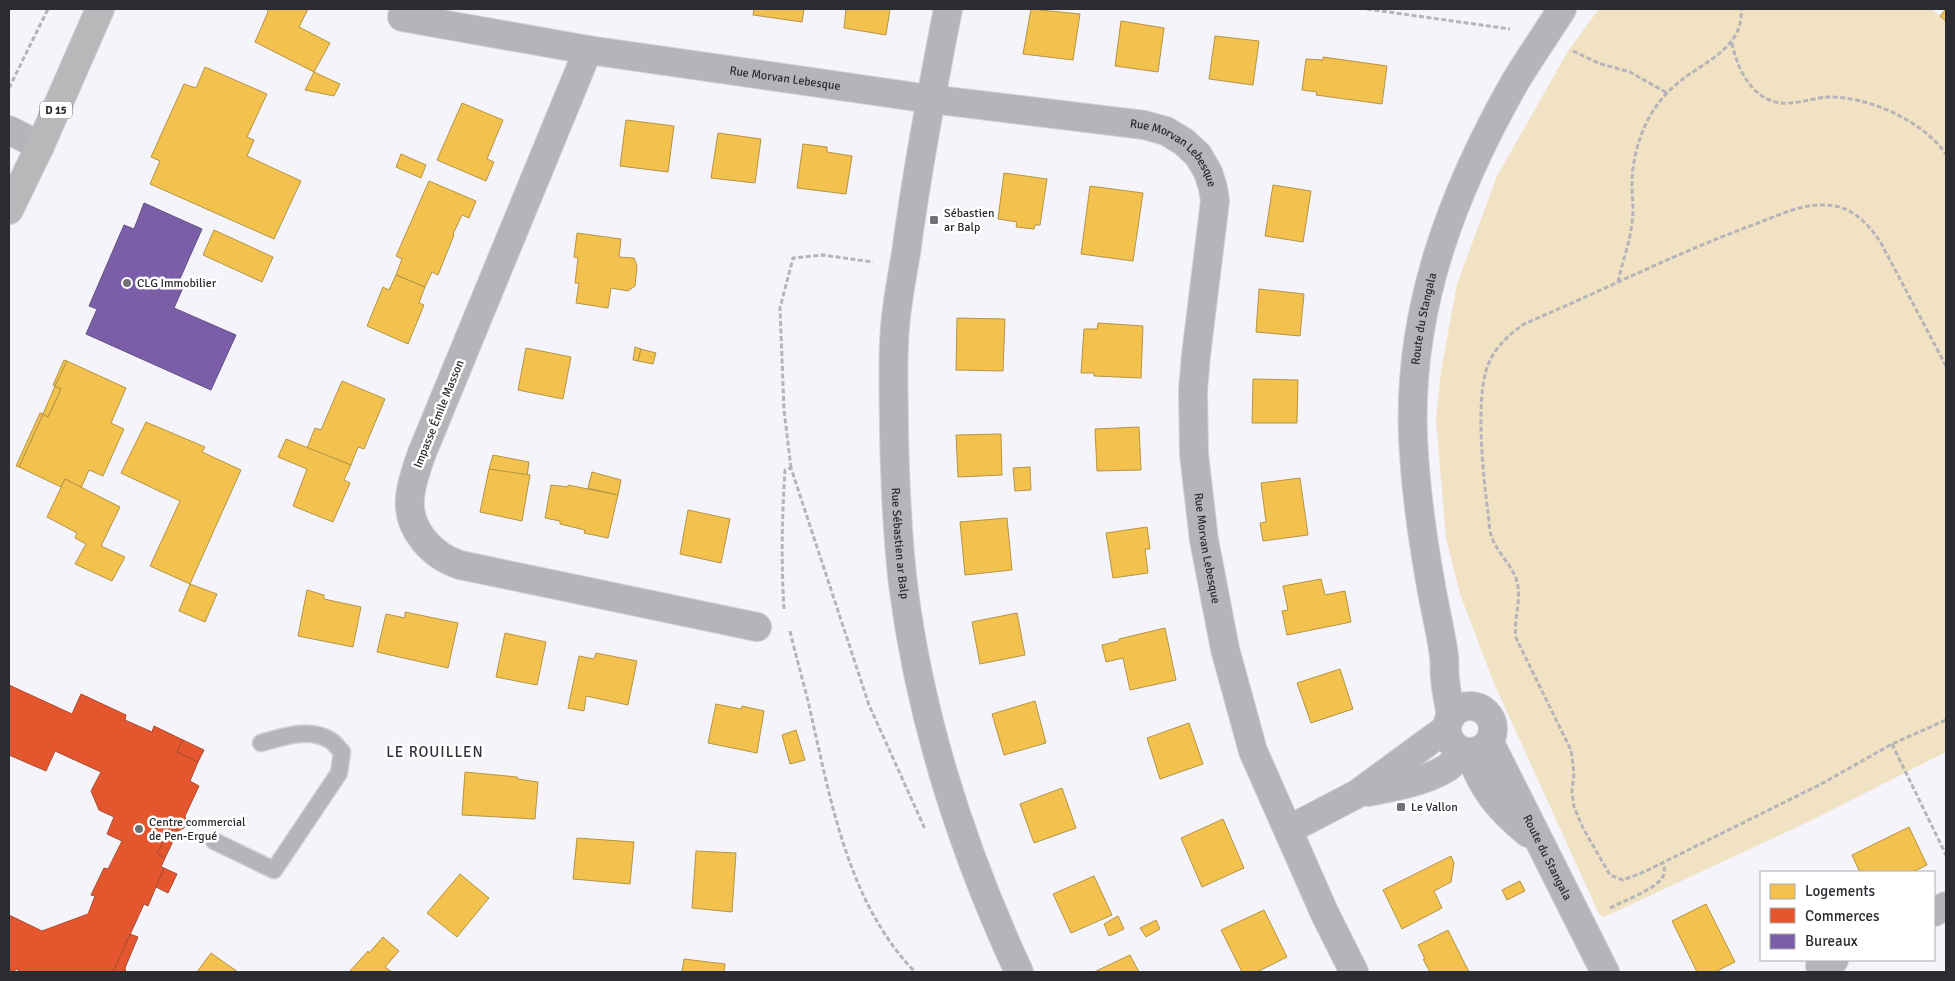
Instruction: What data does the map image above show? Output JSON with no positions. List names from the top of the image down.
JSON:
{
  "streets": {
    "main road": ["D 15"],
    "street": [
      "Rue Morvan Lebesque",
      "Route du Stangala",
      "Impasse Émile Masson",
      "Rue Sébastien ar Balp"
    ]
  },
  "crossings": [
    ["Rue Morvan Lebesque", "Impasse Émile Masson"],
    ["Rue Morvan Lebesque", "Rue Sébastien ar Balp"]
  ],
  "districts": ["LE ROUILLEN"],
  "places": {
    "transit": ["Sébastien ar Balp", "Le Vallon"],
    "other": ["CLG Immobilier", "Centre commercial de Pen-Ergué"]
  },
  "legend": ["Logements", "Commerces", "Bureaux"]
}
